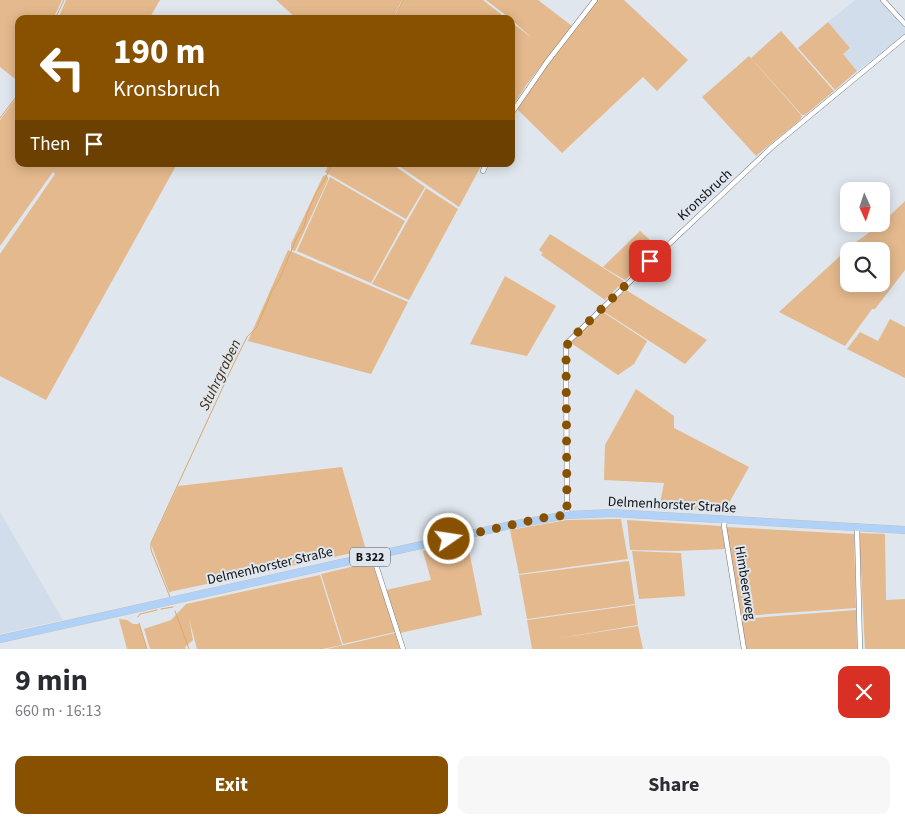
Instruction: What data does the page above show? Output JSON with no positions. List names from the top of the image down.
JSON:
{
  "streets": {
    "main road": ["Delmenhorster Straße", "B 322"],
    "street": ["Kronsbruch", "Himbeerweg"]
  },
  "crossings": [
    ["Kronsbruch", "Delmenhorster Straße"],
    ["Delmenhorster Straße", "Himbeerweg"]
  ],
  "water": ["Stuhrgraben"],
  "north": "bottom",
  "page": {
    "turn": ["190 m", "Kronsbruch"],
    "then": "Then",
    "heading": ["9 min", "660 m · 16:13"],
    "buttons": ["Exit", "Share"]
  }
}
